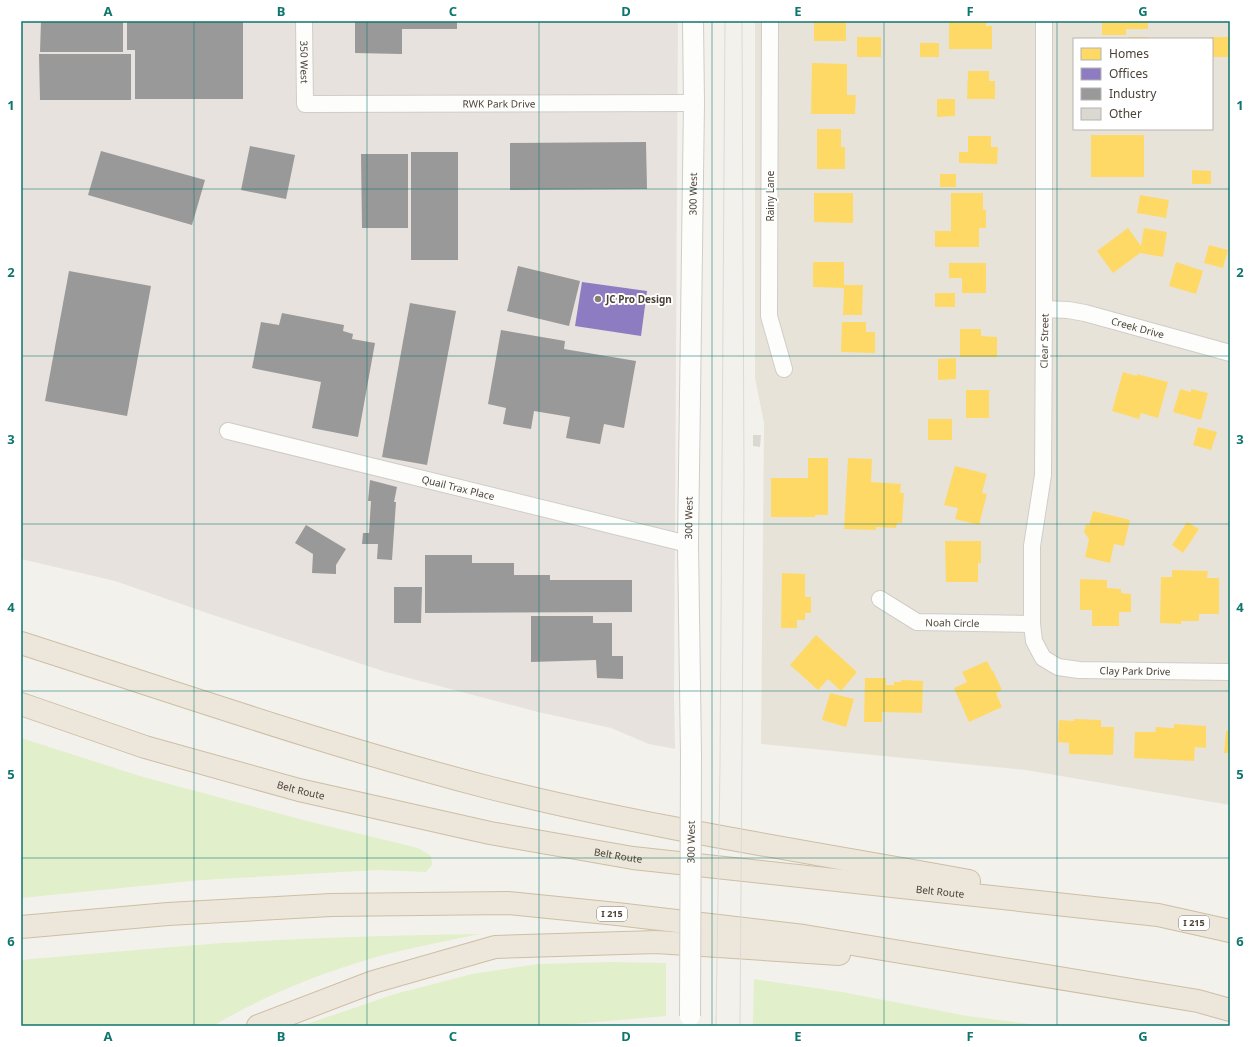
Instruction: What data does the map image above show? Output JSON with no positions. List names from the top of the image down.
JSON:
{
  "streets": {
    "highway": ["Belt Route", "I 215"],
    "street": [
      "350 West",
      "RWK Park Drive",
      "300 West",
      "Rainy Lane",
      "Creek Drive",
      "Clear Street",
      "Quail Trax Place",
      "Noah Circle",
      "Clay Park Drive"
    ]
  },
  "crossings": [
    ["350 West", "RWK Park Drive"],
    ["RWK Park Drive", "300 West"],
    ["300 West", "Quail Trax Place"],
    ["Creek Drive", "Clear Street"],
    ["Clear Street", "Noah Circle"],
    ["Clear Street", "Clay Park Drive"]
  ],
  "places": ["JC Pro Design"],
  "legend": [
    "Homes",
    "Offices",
    "Industry",
    "Other"
  ],
  "grid": {
    "columns": [
      "A",
      "B",
      "C",
      "D",
      "E",
      "F",
      "G"
    ],
    "rows": [
      "1",
      "2",
      "3",
      "4",
      "5",
      "6"
    ]
  }
}
